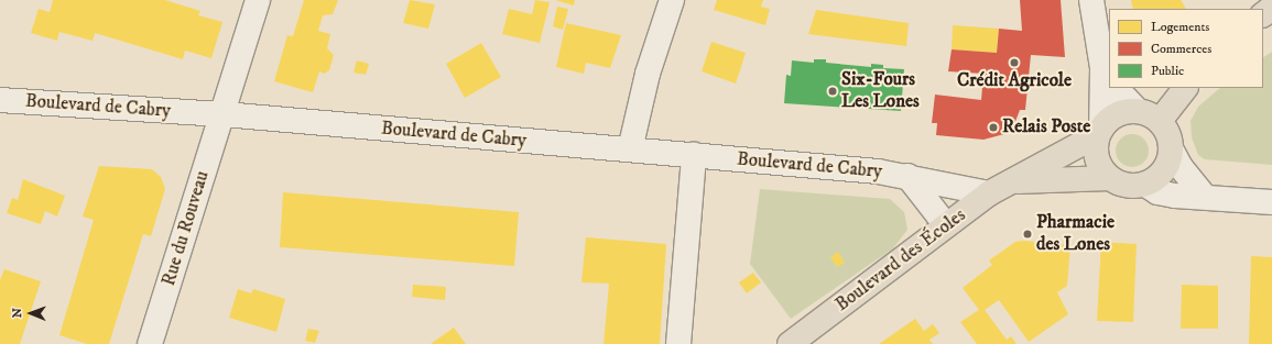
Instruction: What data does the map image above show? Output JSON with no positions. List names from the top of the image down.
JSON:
{
  "streets": {
    "main road": ["Boulevard des Écoles"],
    "street": ["Boulevard de Cabry", "Rue du Rouveau"]
  },
  "crossings": [
    ["Boulevard de Cabry", "Rue du Rouveau"],
    ["Boulevard de Cabry", "Boulevard des Écoles"]
  ],
  "places": [
    "Crédit Agricole",
    "Six-Fours Les Lones",
    "Relais Poste",
    "Pharmacie des Lones"
  ],
  "legend": ["Logements", "Commerces", "Public"],
  "north": "left"
}
